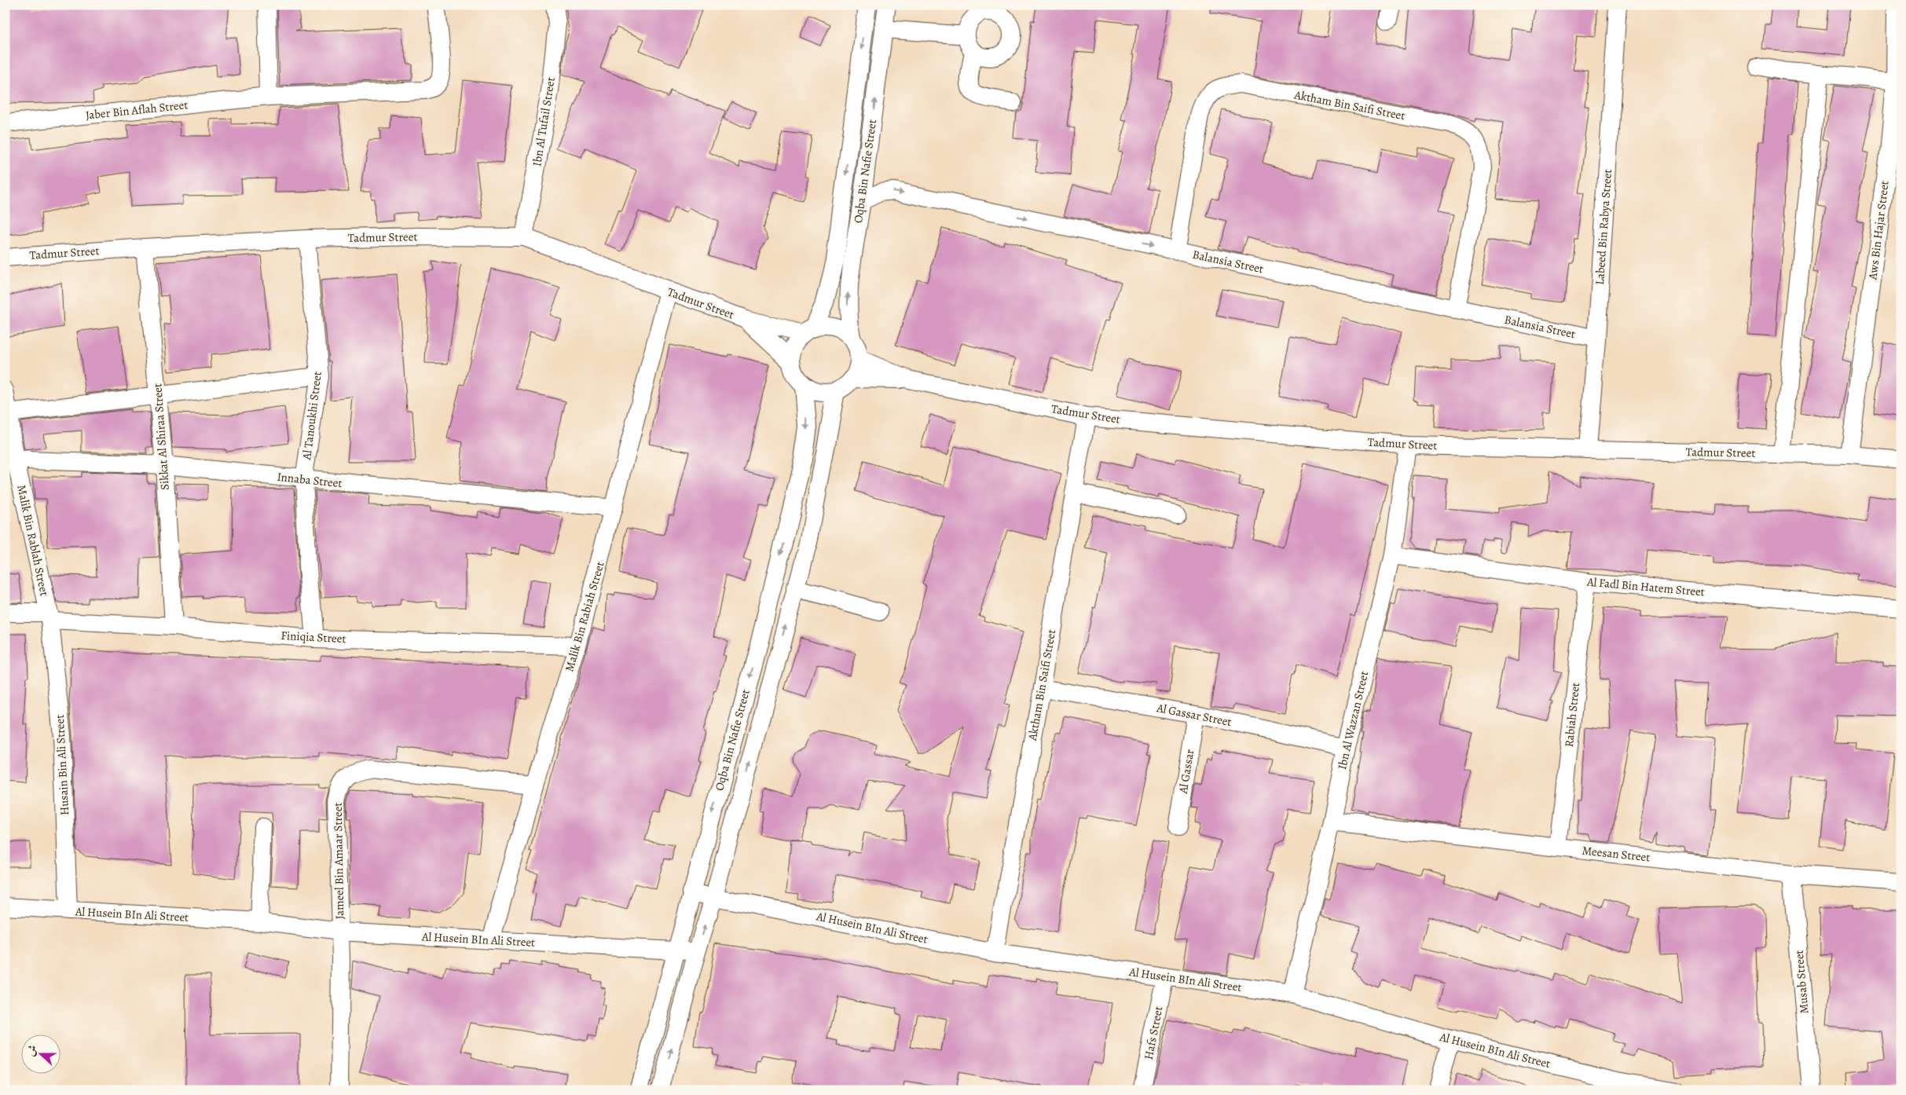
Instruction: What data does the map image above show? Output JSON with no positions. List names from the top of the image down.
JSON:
{
  "streets": {
    "street": [
      "Aktham Bin Saifi Street",
      "Jaber Bin Aflah Street",
      "Ibn Al Tufail Street",
      "Oqba Bin Nafie Street",
      "Labeed Bin Rabya Street",
      "Aws Bin Hajar Street",
      "Tadmur Street",
      "Balansia Street",
      "Al Tanoukhi Street",
      "Sikkat Al Shiraa Street",
      "Innaba Street",
      "Malik Bin Rablah Street",
      "Al Fadl Bin Hatem Street",
      "Malik Bin Rabiah Street",
      "Finiqia Street",
      "Al Gassar Street",
      "Rabiah Street",
      "Ibn Al Wazzan Street",
      "Husain Bin Ali Street",
      "Al Gassar",
      "Meesan Street",
      "Jameel Bin Amaar Street",
      "Al Husein BIn Ali Street",
      "Musab Street",
      "Hafs Street"
    ]
  },
  "crossings": [
    ["Aktham Bin Saifi Street", "Tadmur Street"],
    ["Aktham Bin Saifi Street", "Balansia Street"],
    ["Aktham Bin Saifi Street", "Al Gassar Street"],
    ["Aktham Bin Saifi Street", "Al Husein BIn Ali Street"],
    ["Ibn Al Tufail Street", "Tadmur Street"],
    ["Oqba Bin Nafie Street", "Tadmur Street"],
    ["Oqba Bin Nafie Street", "Balansia Street"],
    ["Oqba Bin Nafie Street", "Al Husein BIn Ali Street"],
    ["Labeed Bin Rabya Street", "Tadmur Street"],
    ["Labeed Bin Rabya Street", "Balansia Street"],
    ["Aws Bin Hajar Street", "Tadmur Street"],
    ["Tadmur Street", "Al Tanoukhi Street"],
    ["Tadmur Street", "Sikkat Al Shiraa Street"],
    ["Tadmur Street", "Malik Bin Rabiah Street"],
    ["Tadmur Street", "Ibn Al Wazzan Street"],
    ["Al Tanoukhi Street", "Innaba Street"],
    ["Al Tanoukhi Street", "Finiqia Street"],
    ["Sikkat Al Shiraa Street", "Innaba Street"],
    ["Sikkat Al Shiraa Street", "Finiqia Street"],
    ["Innaba Street", "Malik Bin Rablah Street"],
    ["Innaba Street", "Malik Bin Rabiah Street"],
    ["Malik Bin Rablah Street", "Finiqia Street"],
    ["Malik Bin Rablah Street", "Husain Bin Ali Street"],
    ["Al Fadl Bin Hatem Street", "Rabiah Street"],
    ["Al Fadl Bin Hatem Street", "Ibn Al Wazzan Street"],
    ["Malik Bin Rabiah Street", "Finiqia Street"],
    ["Malik Bin Rabiah Street", "Jameel Bin Amaar Street"],
    ["Malik Bin Rabiah Street", "Al Husein BIn Ali Street"],
    ["Finiqia Street", "Husain Bin Ali Street"],
    ["Al Gassar Street", "Ibn Al Wazzan Street"],
    ["Al Gassar Street", "Al Gassar"],
    ["Rabiah Street", "Meesan Street"],
    ["Ibn Al Wazzan Street", "Meesan Street"],
    ["Ibn Al Wazzan Street", "Al Husein BIn Ali Street"],
    ["Husain Bin Ali Street", "Al Husein BIn Ali Street"],
    ["Meesan Street", "Musab Street"],
    ["Jameel Bin Amaar Street", "Al Husein BIn Ali Street"],
    ["Al Husein BIn Ali Street", "Hafs Street"]
  ],
  "one_way": ["Balansia Street"],
  "north": "left"
}
